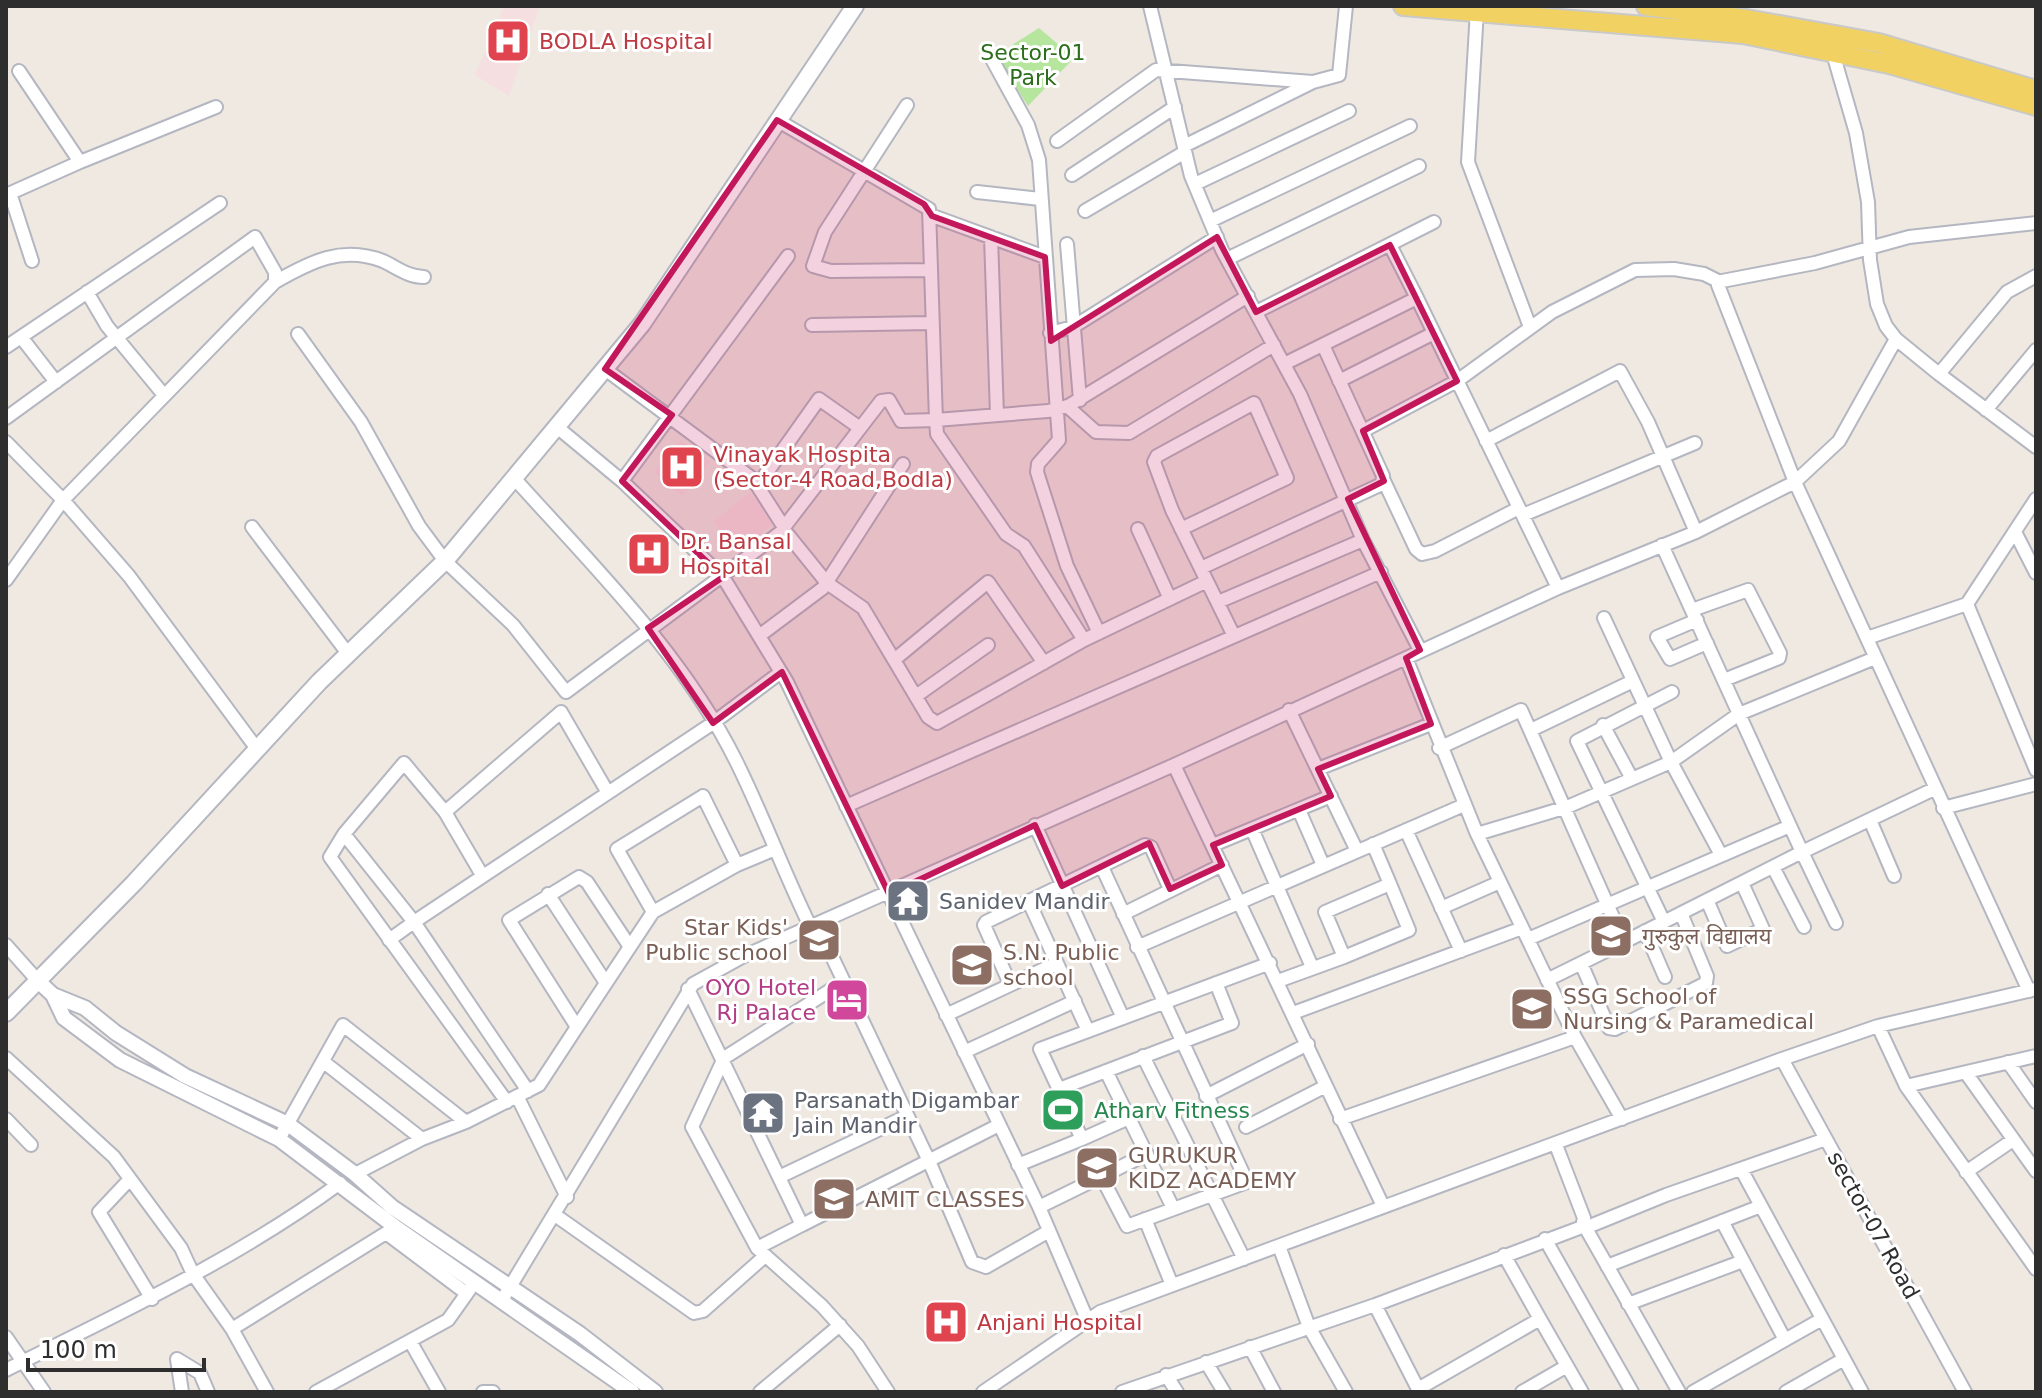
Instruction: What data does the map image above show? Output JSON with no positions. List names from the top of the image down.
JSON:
{
  "streets": {
    "street": ["sector-07 Road"]
  },
  "parks": ["Sector-01 Park"],
  "places": {
    "hospital": [
      "BODLA Hospital",
      "Vinayak Hospita (Sector-4 Road,Bodla)",
      "Dr. Bansal Hospital",
      "Anjani Hospital"
    ],
    "temple": ["Sanidev Mandir", "Parsanath Digambar Jain Mandir"],
    "school or university": [
      "गुरुकुल विद्यालय",
      "Star Kids' Public school",
      "S.N. Public school",
      "SSG School of Nursing & Paramedical",
      "GURUKUR KIDZ ACADEMY",
      "AMIT CLASSES"
    ],
    "hotel": ["OYO Hotel Rj Palace"],
    "sports": ["Atharv Fitness"]
  },
  "scale_bar": "100 m"
}
